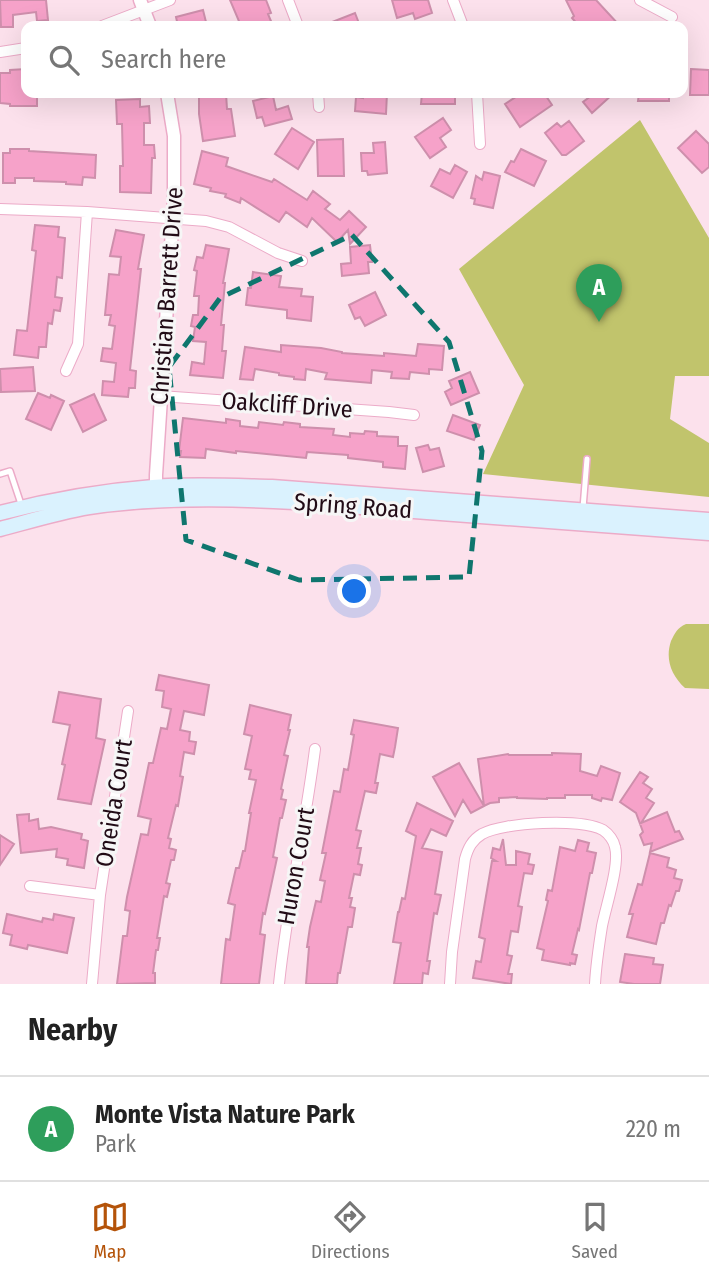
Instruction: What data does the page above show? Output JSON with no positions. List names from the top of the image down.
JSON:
{
  "streets": {
    "main road": ["Spring Road"],
    "street": [
      "Christian Barrett Drive",
      "Oakcliff Drive",
      "Oneida Court",
      "Huron Court"
    ]
  },
  "crossings": [
    ["Christian Barrett Drive", "Oakcliff Drive"],
    ["Christian Barrett Drive", "Spring Road"]
  ],
  "page": {
    "search": "Search here",
    "pins": "A",
    "heading": "Nearby",
    "list": [
      {
        "mark": "A",
        "name": "Monte Vista Nature Park",
        "note": "Park",
        "value": "220 m"
      }
    ],
    "nav": ["Map", "Directions", "Saved"]
  }
}
